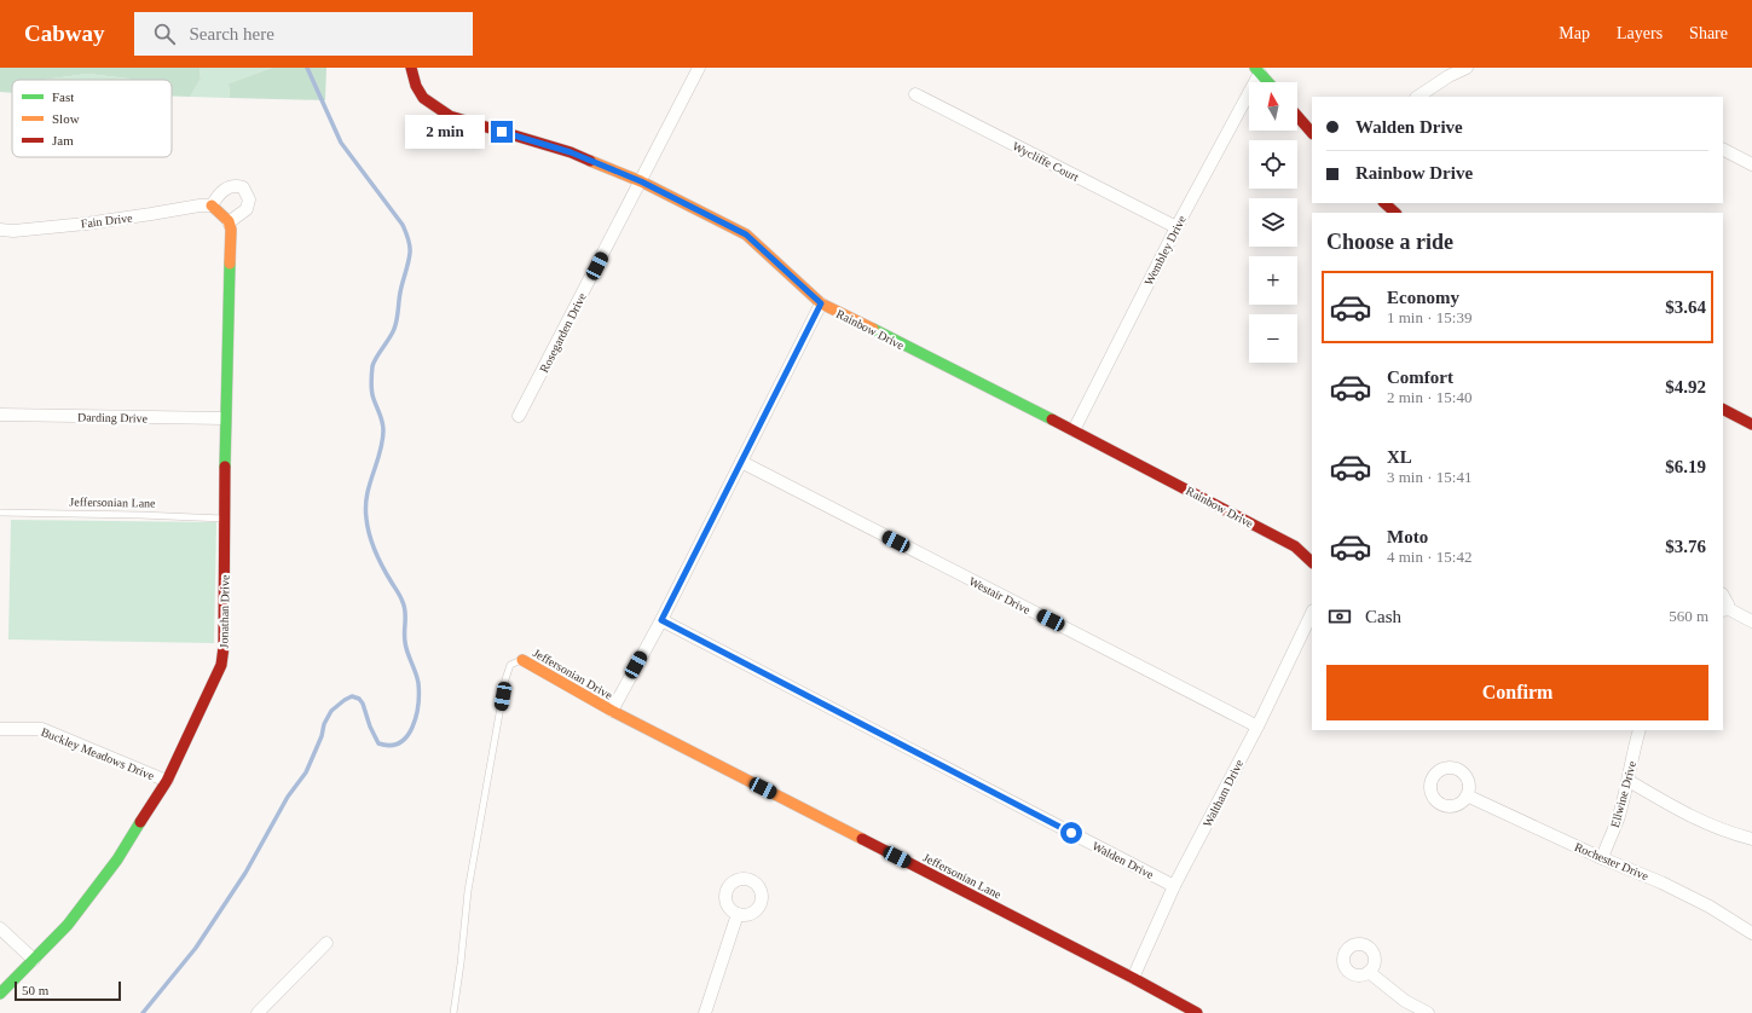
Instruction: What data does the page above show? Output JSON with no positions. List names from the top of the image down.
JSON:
{
  "streets": {
    "street": [
      "Wycliffe Court",
      "Fain Drive",
      "Wembley Drive",
      "Rainbow Drive",
      "Rosegarden Drive",
      "Darding Drive",
      "Jeffersonian Lane",
      "Westair Drive",
      "Jonathan Drive",
      "Jeffersonian Drive",
      "Buckley Meadows Drive",
      "Waltham Drive",
      "Ellwine Drive",
      "Walden Drive",
      "Rochester Drive"
    ]
  },
  "crossings": [
    ["Wycliffe Court", "Wembley Drive"],
    ["Fain Drive", "Jonathan Drive"],
    ["Wembley Drive", "Rainbow Drive"],
    ["Rainbow Drive", "Rosegarden Drive"],
    ["Darding Drive", "Jonathan Drive"],
    ["Jeffersonian Lane", "Jonathan Drive"],
    ["Jeffersonian Lane", "Jeffersonian Drive"],
    ["Jeffersonian Lane", "Waltham Drive"],
    ["Westair Drive", "Waltham Drive"],
    ["Jonathan Drive", "Buckley Meadows Drive"],
    ["Waltham Drive", "Walden Drive"],
    ["Ellwine Drive", "Rochester Drive"]
  ],
  "legend": ["Fast", "Slow", "Jam"],
  "scale_bar": "50 m",
  "north": "top",
  "page": {
    "header": "Cabway",
    "search": "Search here",
    "nav": ["Map", "Layers", "Share"],
    "map_buttons": ["+", "−"],
    "banner": ["Walden Drive", "Rainbow Drive"],
    "bubble": "2 min",
    "heading": "Choose a ride",
    "list": [
      {
        "name": "Economy",
        "note": "1 min · 15:39",
        "value": "$3.64"
      },
      {
        "name": "Comfort",
        "note": "2 min · 15:40",
        "value": "$4.92"
      },
      {
        "name": "XL",
        "note": "3 min · 15:41",
        "value": "$6.19"
      },
      {
        "name": "Moto",
        "note": "4 min · 15:42",
        "value": "$3.76"
      }
    ],
    "pay": ["Cash", "560 m"],
    "buttons": "Confirm",
    "scale": "50 m"
  }
}
